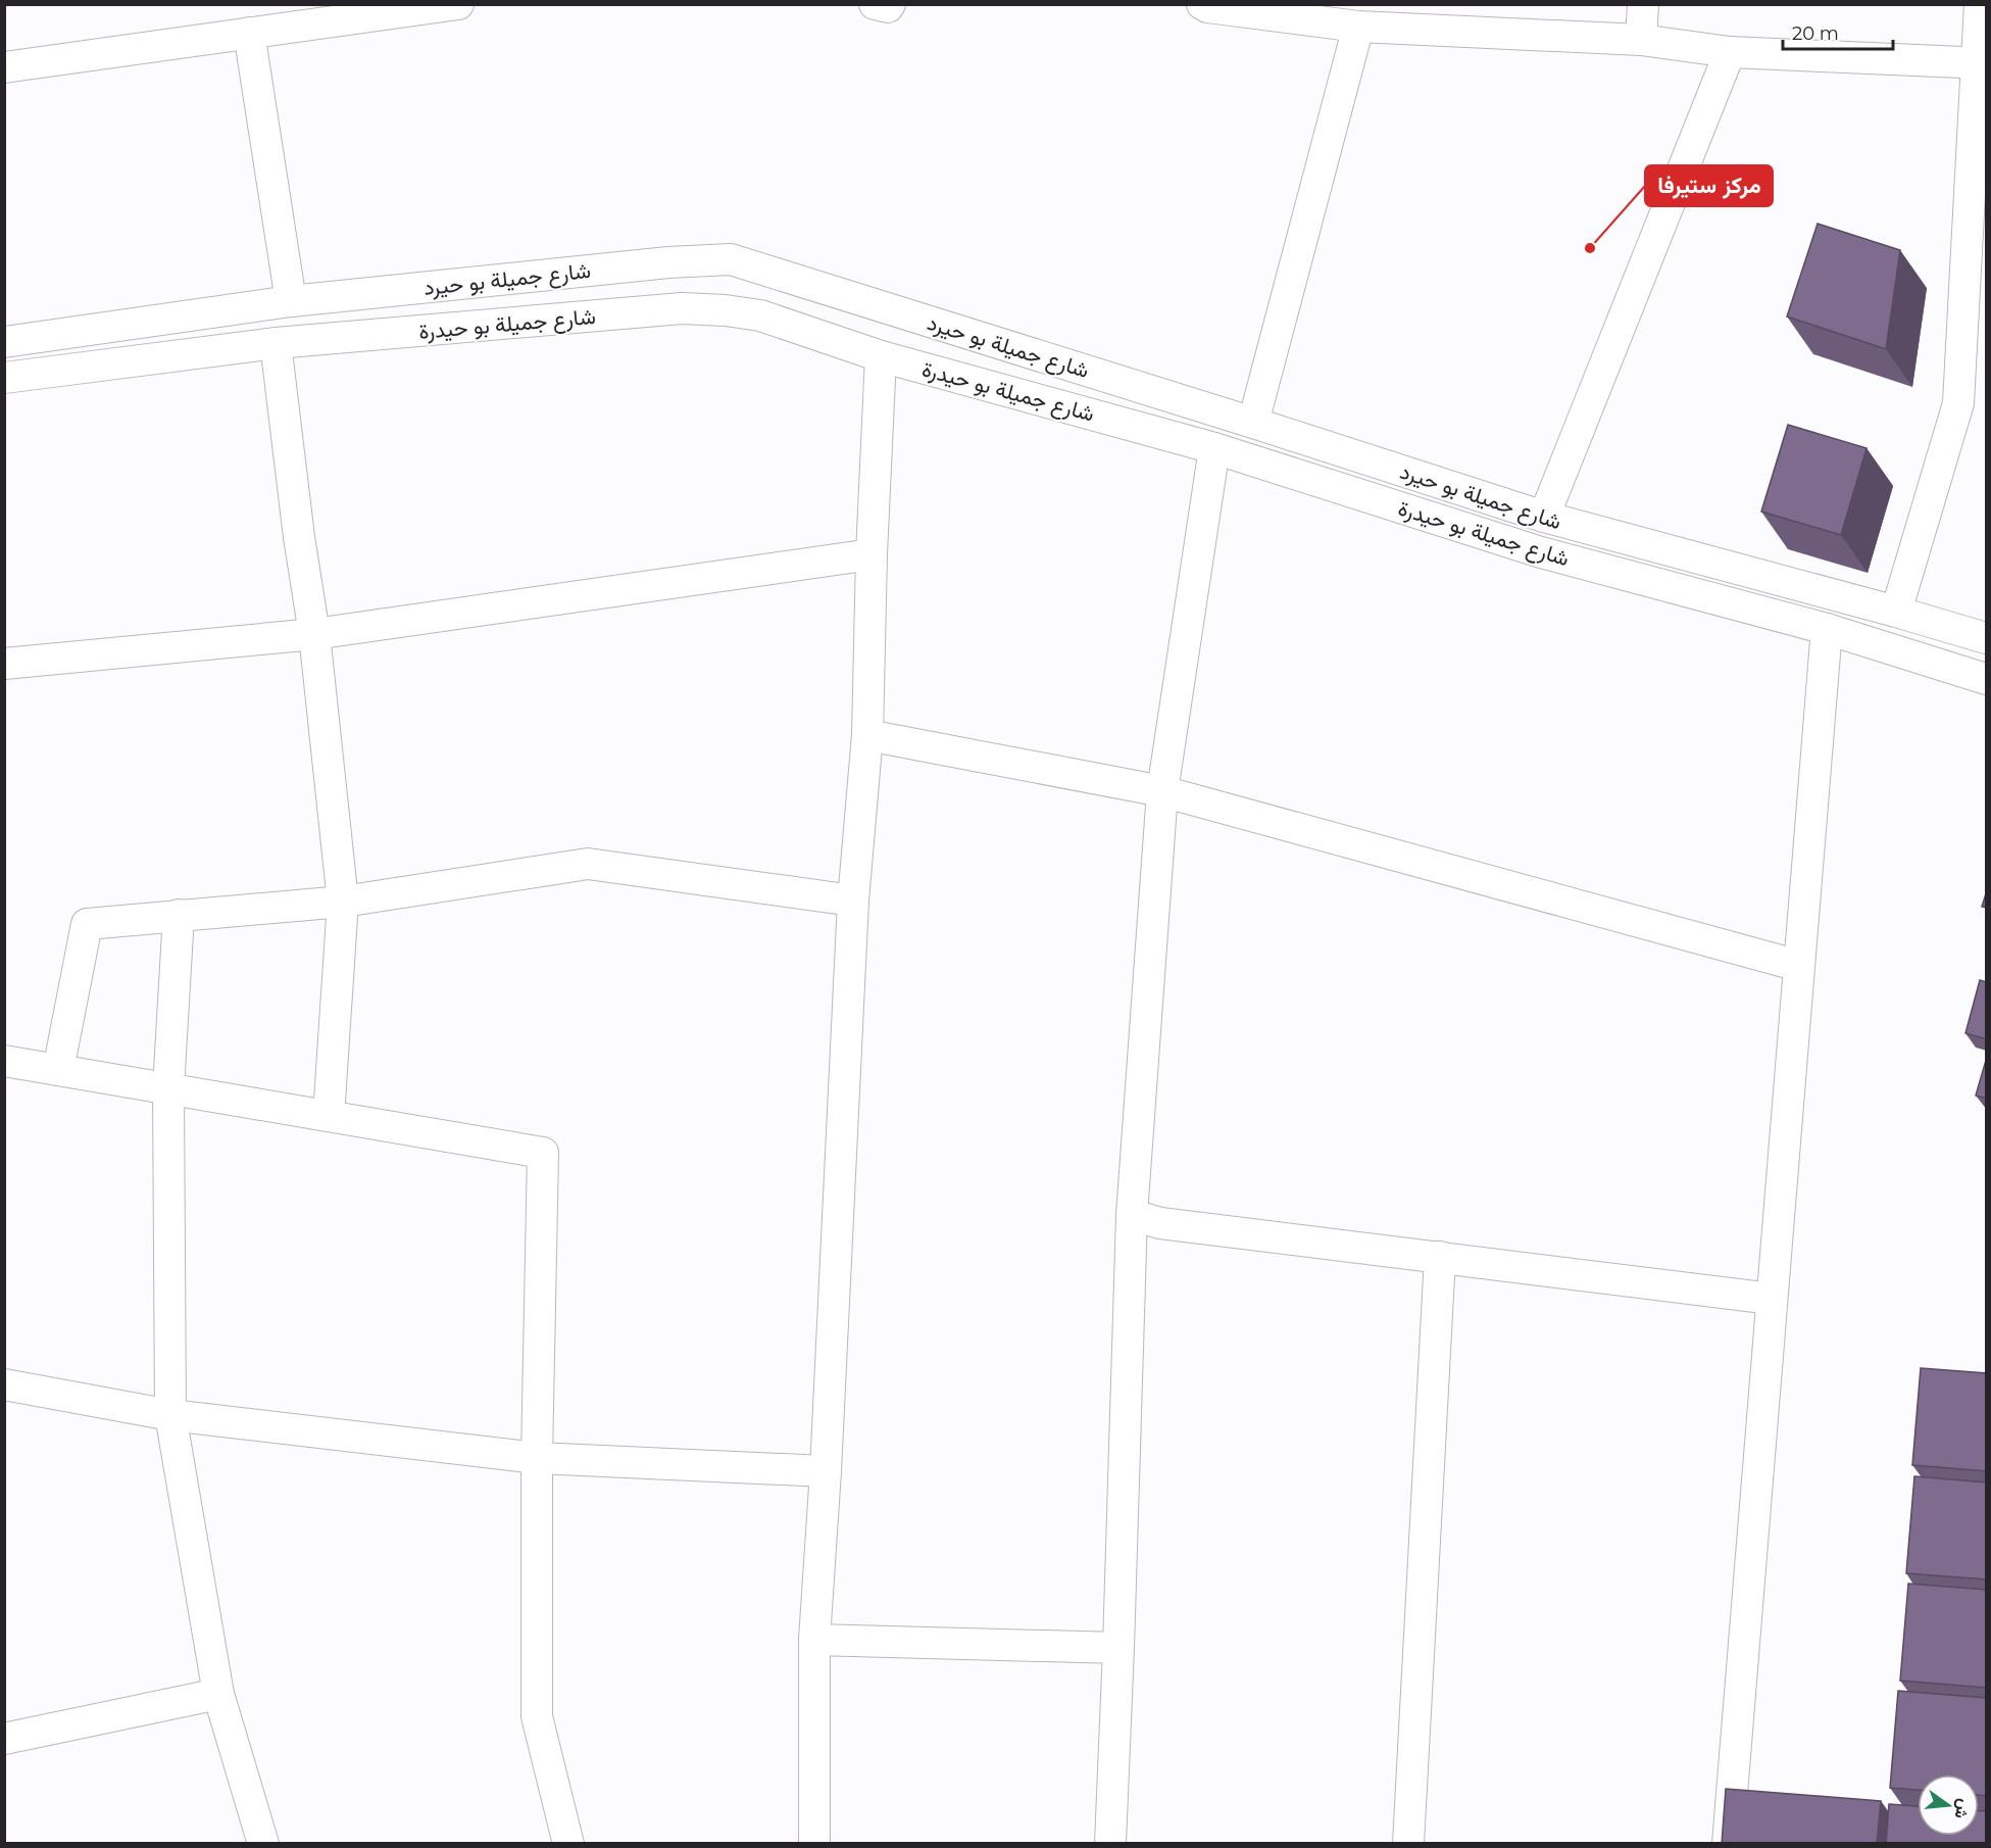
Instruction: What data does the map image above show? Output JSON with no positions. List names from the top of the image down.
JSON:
{
  "streets": {
    "street": ["شارع جميلة بو حيرد", "شارع جميلة بو حيدرة"]
  },
  "places": ["مركز ستيرفا"],
  "scale_bar": "20 m",
  "north": "right"
}
